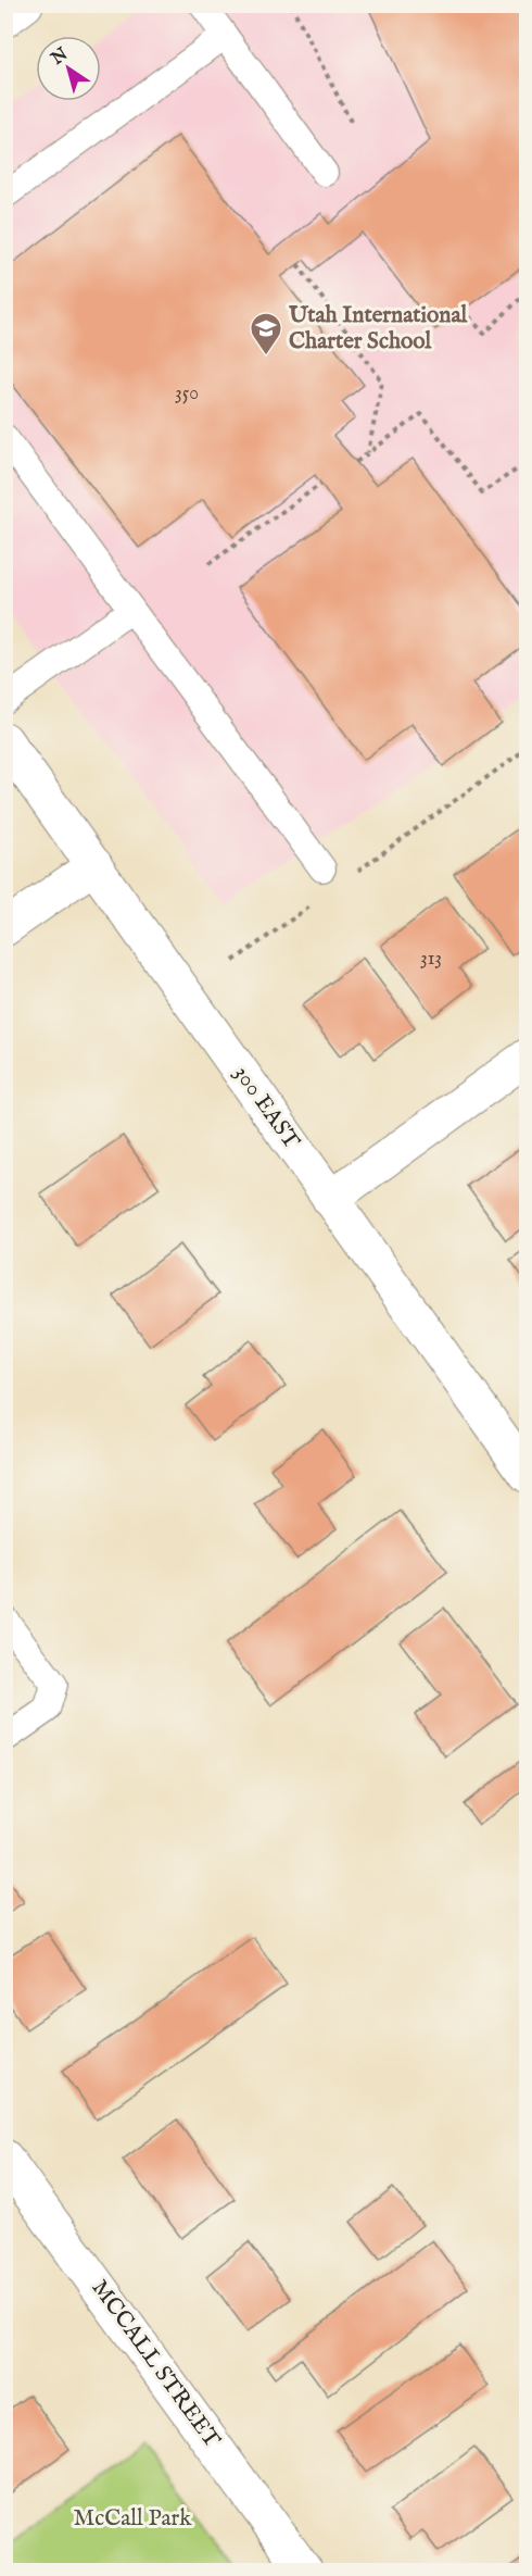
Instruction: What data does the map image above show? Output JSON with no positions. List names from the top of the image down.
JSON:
{
  "streets": {
    "street": ["300 EAST", "MCCALL STREET"]
  },
  "parks": ["McCall Park"],
  "places": {
    "school or university": ["Utah International Charter School"]
  },
  "house_numbers": ["350", "313"],
  "north": "top left"
}
